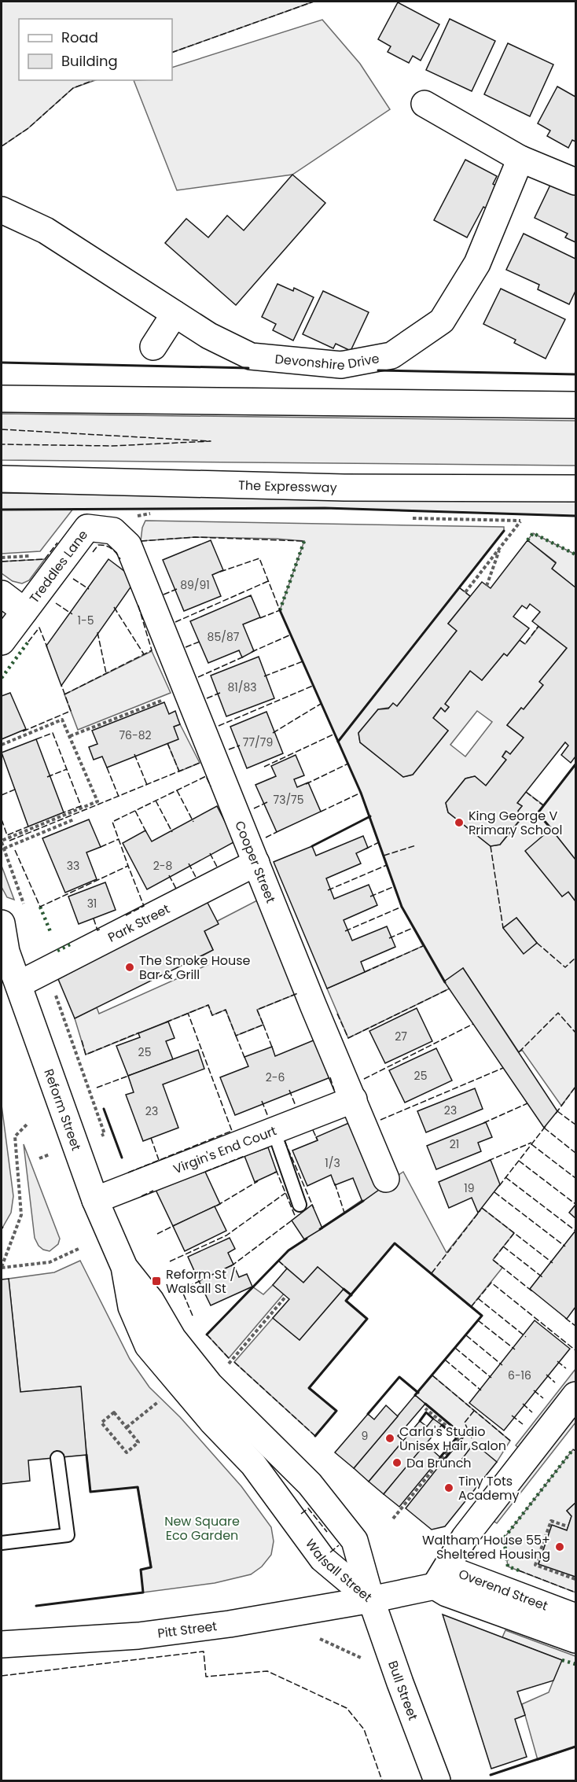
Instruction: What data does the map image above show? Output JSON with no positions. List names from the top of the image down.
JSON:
{
  "streets": {
    "main road": [
      "Devonshire Drive",
      "The Expressway",
      "Treddles Lane",
      "Cooper Street",
      "Park Street",
      "Reform Street",
      "Virgin's End Court",
      "Walsall Street",
      "Overend Street",
      "Pitt Street",
      "Bull Street"
    ]
  },
  "crossings": [
    ["Treddles Lane", "Cooper Street"],
    ["Cooper Street", "Park Street"],
    ["Cooper Street", "Virgin's End Court"],
    ["Park Street", "Reform Street"],
    ["Reform Street", "Virgin's End Court"],
    ["Reform Street", "Walsall Street"],
    ["Walsall Street", "Pitt Street"],
    ["Walsall Street", "Bull Street"],
    ["Pitt Street", "Bull Street"]
  ],
  "parks": ["New Square Eco Garden"],
  "places": {
    "other": [
      "King George V Primary School",
      "The Smoke House Bar & Grill",
      "Carla's Studio Unisex Hair Salon",
      "Da Brunch",
      "Tiny Tots Academy",
      "Waltham House 55+ Sheltered Housing"
    ],
    "transit": ["Reform St / Walsall St"]
  },
  "house_numbers": [
    "89/91",
    "1-5",
    "85/87",
    "81/83",
    "76-82",
    "77/79",
    "73/75",
    "33",
    "2-8",
    "31",
    "27",
    "25",
    "25",
    "2-6",
    "23",
    "23",
    "21",
    "1/3",
    "19",
    "6-16",
    "9"
  ],
  "legend": ["Road", "Building"]
}
